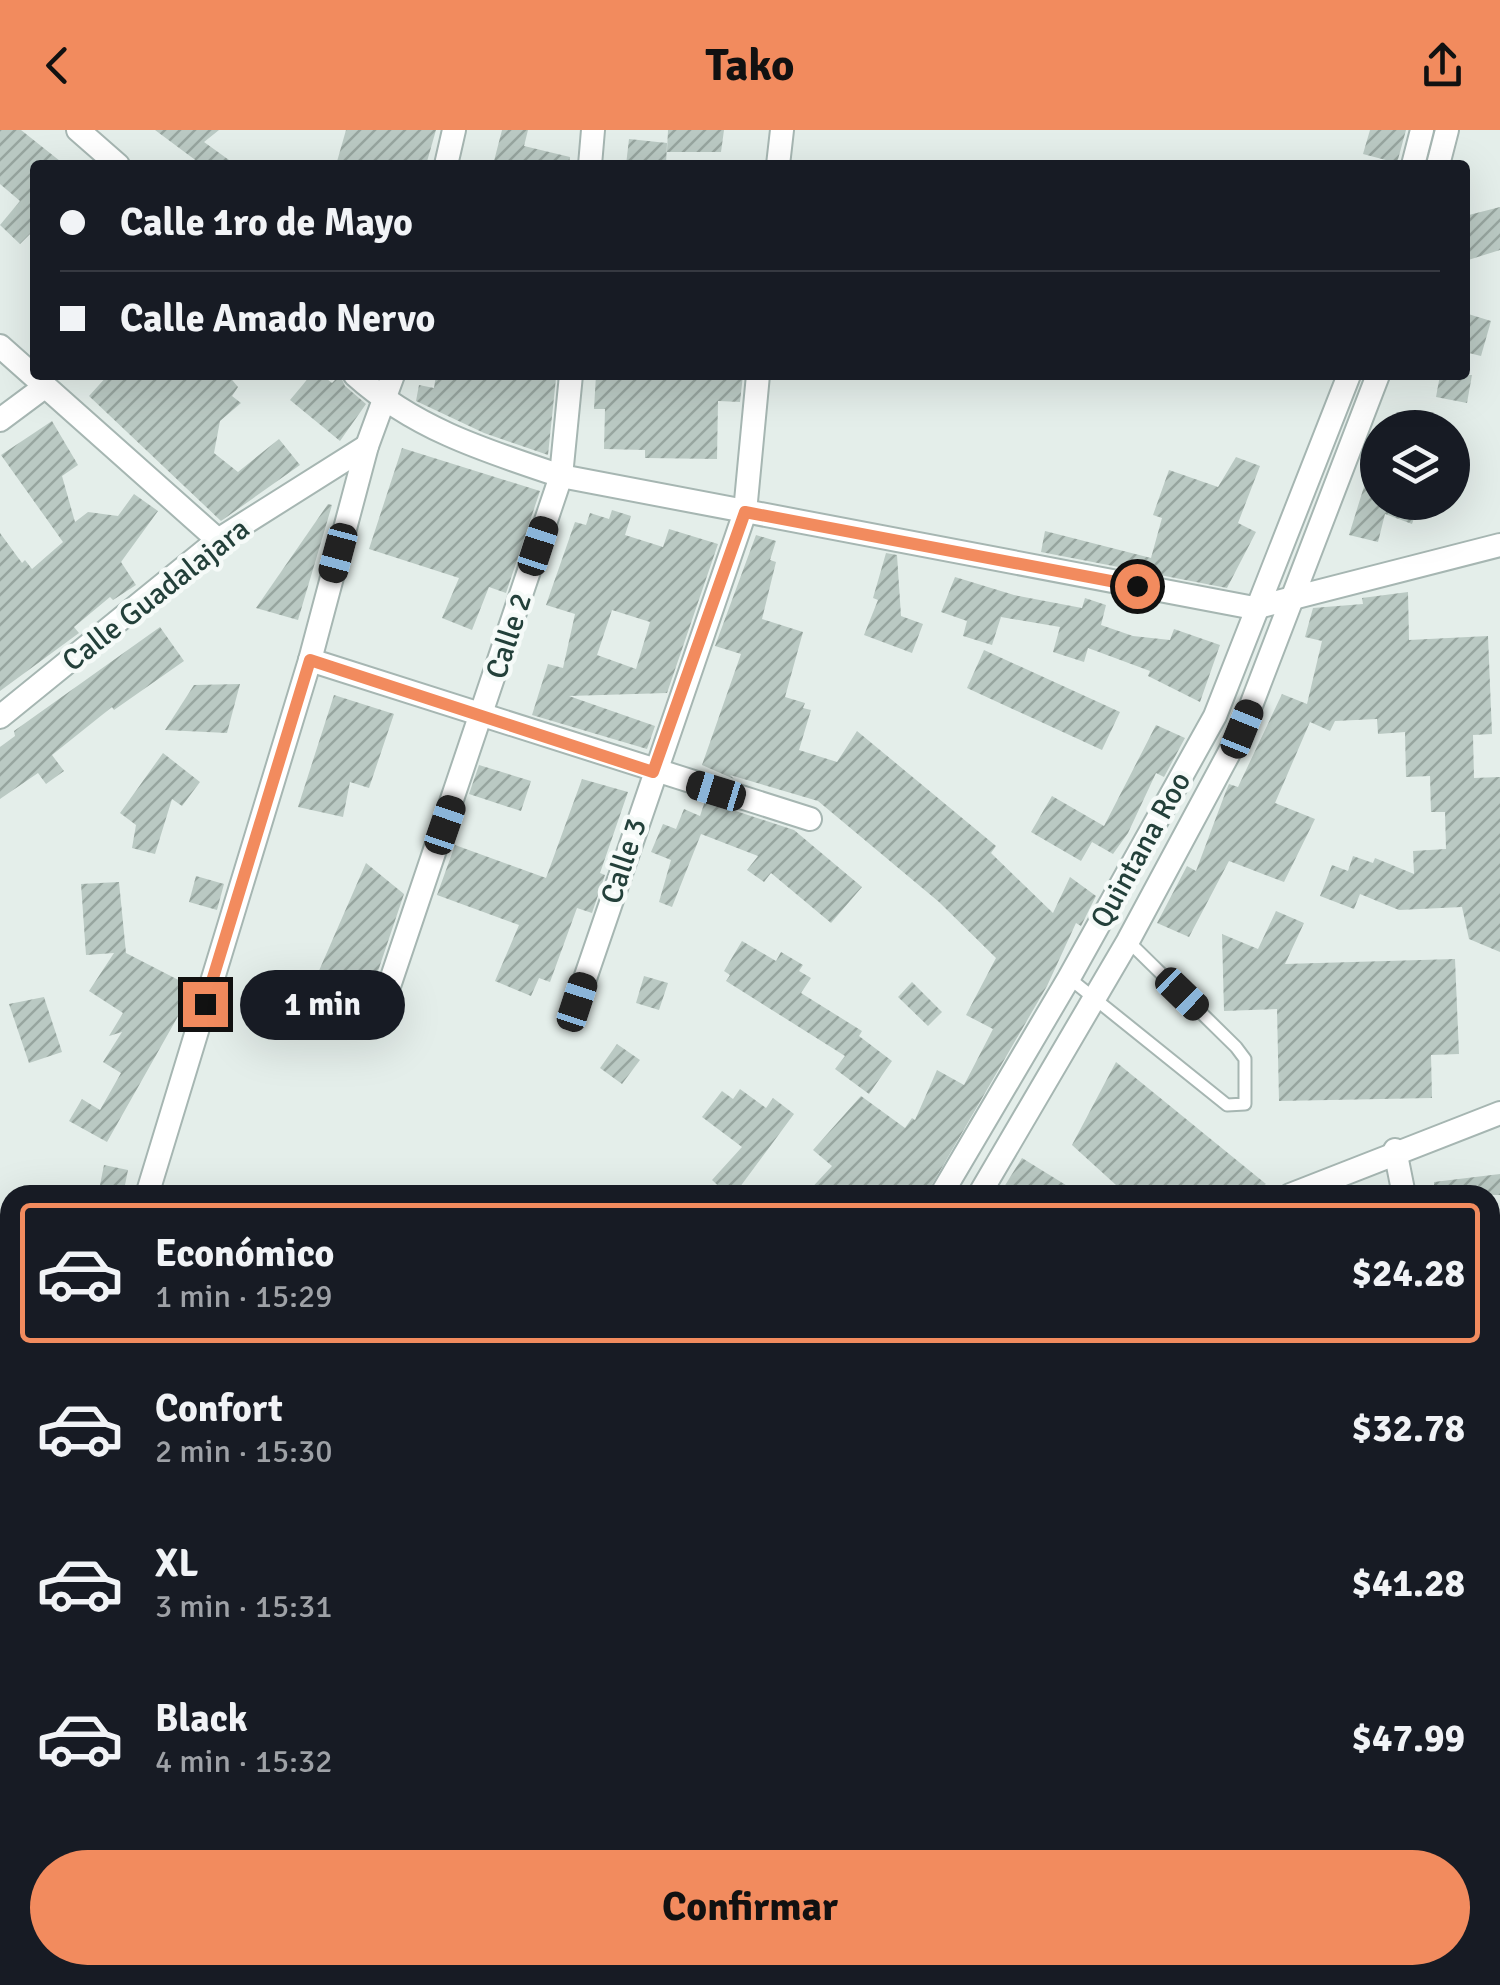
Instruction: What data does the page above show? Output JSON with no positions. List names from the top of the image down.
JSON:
{
  "streets": {
    "street": [
      "Calle Guadalajara",
      "Calle 2",
      "Quintana Roo",
      "Calle 3"
    ]
  },
  "page": {
    "header": "Tako",
    "banner": ["Calle 1ro de Mayo", "Calle Amado Nervo"],
    "bubble": "1 min",
    "list": [
      {
        "name": "Económico",
        "note": "1 min · 15:29",
        "value": "$24.28"
      },
      {
        "name": "Confort",
        "note": "2 min · 15:30",
        "value": "$32.78"
      },
      {
        "name": "XL",
        "note": "3 min · 15:31",
        "value": "$41.28"
      },
      {
        "name": "Black",
        "note": "4 min · 15:32",
        "value": "$47.99"
      }
    ],
    "buttons": "Confirmar"
  }
}
